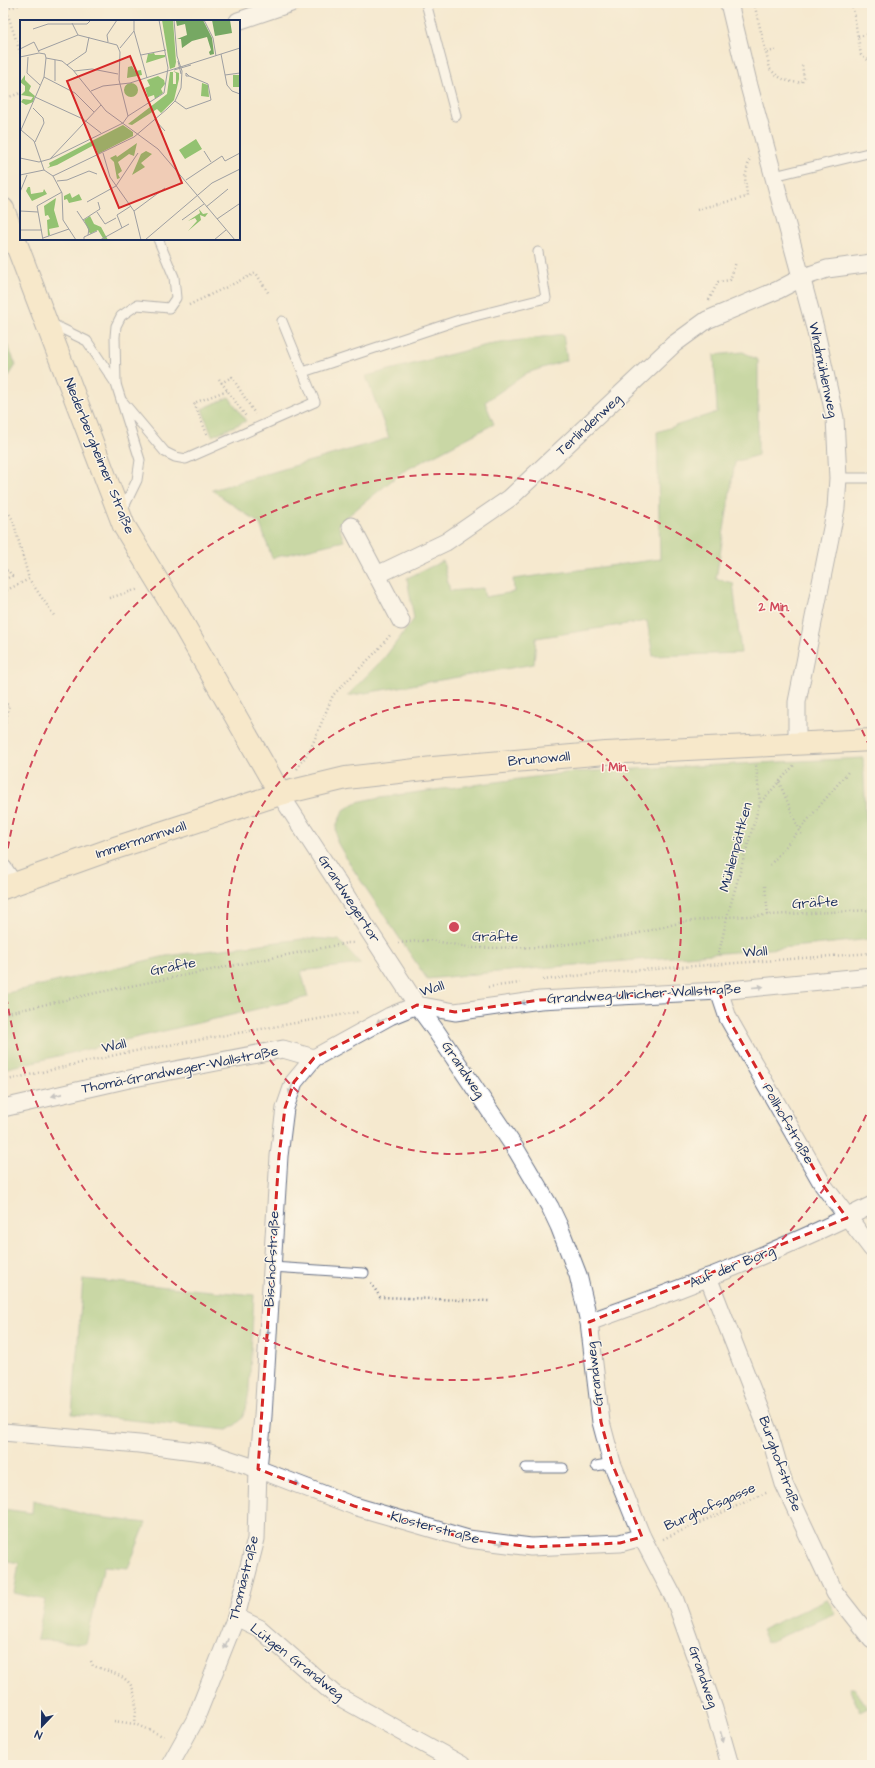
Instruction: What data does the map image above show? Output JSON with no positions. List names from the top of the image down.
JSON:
{
  "streets": {
    "street": [
      "Windmühlenweg",
      "Terlindenweg",
      "Niederbergheimer Straße",
      "Brunowall",
      "Immermannwall",
      "Grandwegertor",
      "Grandweg-Ulricher-Wallstraße",
      "Thomä-Grandweger-Wallstraße",
      "Grandweg",
      "Pollhofstraße",
      "Bischofstraße",
      "Auf der Borg",
      "Burghofstraße",
      "Klosterstraße",
      "Thomästraße",
      "Lütgen Grandweg"
    ],
    "path": [
      "Mühlenpättken",
      "Gräfte",
      "Wall",
      "Burghofsgasse"
    ]
  },
  "crossings": [
    ["Windmühlenweg", "Terlindenweg"],
    ["Windmühlenweg", "Brunowall"],
    ["Niederbergheimer Straße", "Brunowall"],
    ["Niederbergheimer Straße", "Immermannwall"],
    ["Niederbergheimer Straße", "Grandwegertor"],
    ["Brunowall", "Immermannwall"],
    ["Brunowall", "Mühlenpättken"],
    ["Brunowall", "Grandwegertor"],
    ["Immermannwall", "Grandwegertor"],
    ["Mühlenpättken", "Gräfte"],
    ["Grandwegertor", "Gräfte"],
    ["Grandwegertor", "Grandweg-Ulricher-Wallstraße"],
    ["Grandwegertor", "Grandweg"],
    ["Grandweg-Ulricher-Wallstraße", "Grandweg"],
    ["Grandweg-Ulricher-Wallstraße", "Pollhofstraße"],
    ["Thomä-Grandweger-Wallstraße", "Bischofstraße"],
    ["Grandweg", "Auf der Borg"],
    ["Grandweg", "Burghofsgasse"],
    ["Grandweg", "Klosterstraße"],
    ["Pollhofstraße", "Auf der Borg"],
    ["Bischofstraße", "Klosterstraße"],
    ["Bischofstraße", "Thomästraße"],
    ["Auf der Borg", "Burghofstraße"],
    ["Burghofstraße", "Burghofsgasse"],
    ["Burghofsgasse", "Klosterstraße"],
    ["Klosterstraße", "Thomästraße"],
    ["Thomästraße", "Lütgen Grandweg"]
  ],
  "one_way": [
    "Thomä-Grandweger-Wallstraße",
    "Bischofstraße",
    "Klosterstraße",
    "Thomästraße"
  ],
  "north": "bottom",
  "rings": ["2 Min.", "1 Min."]
}
